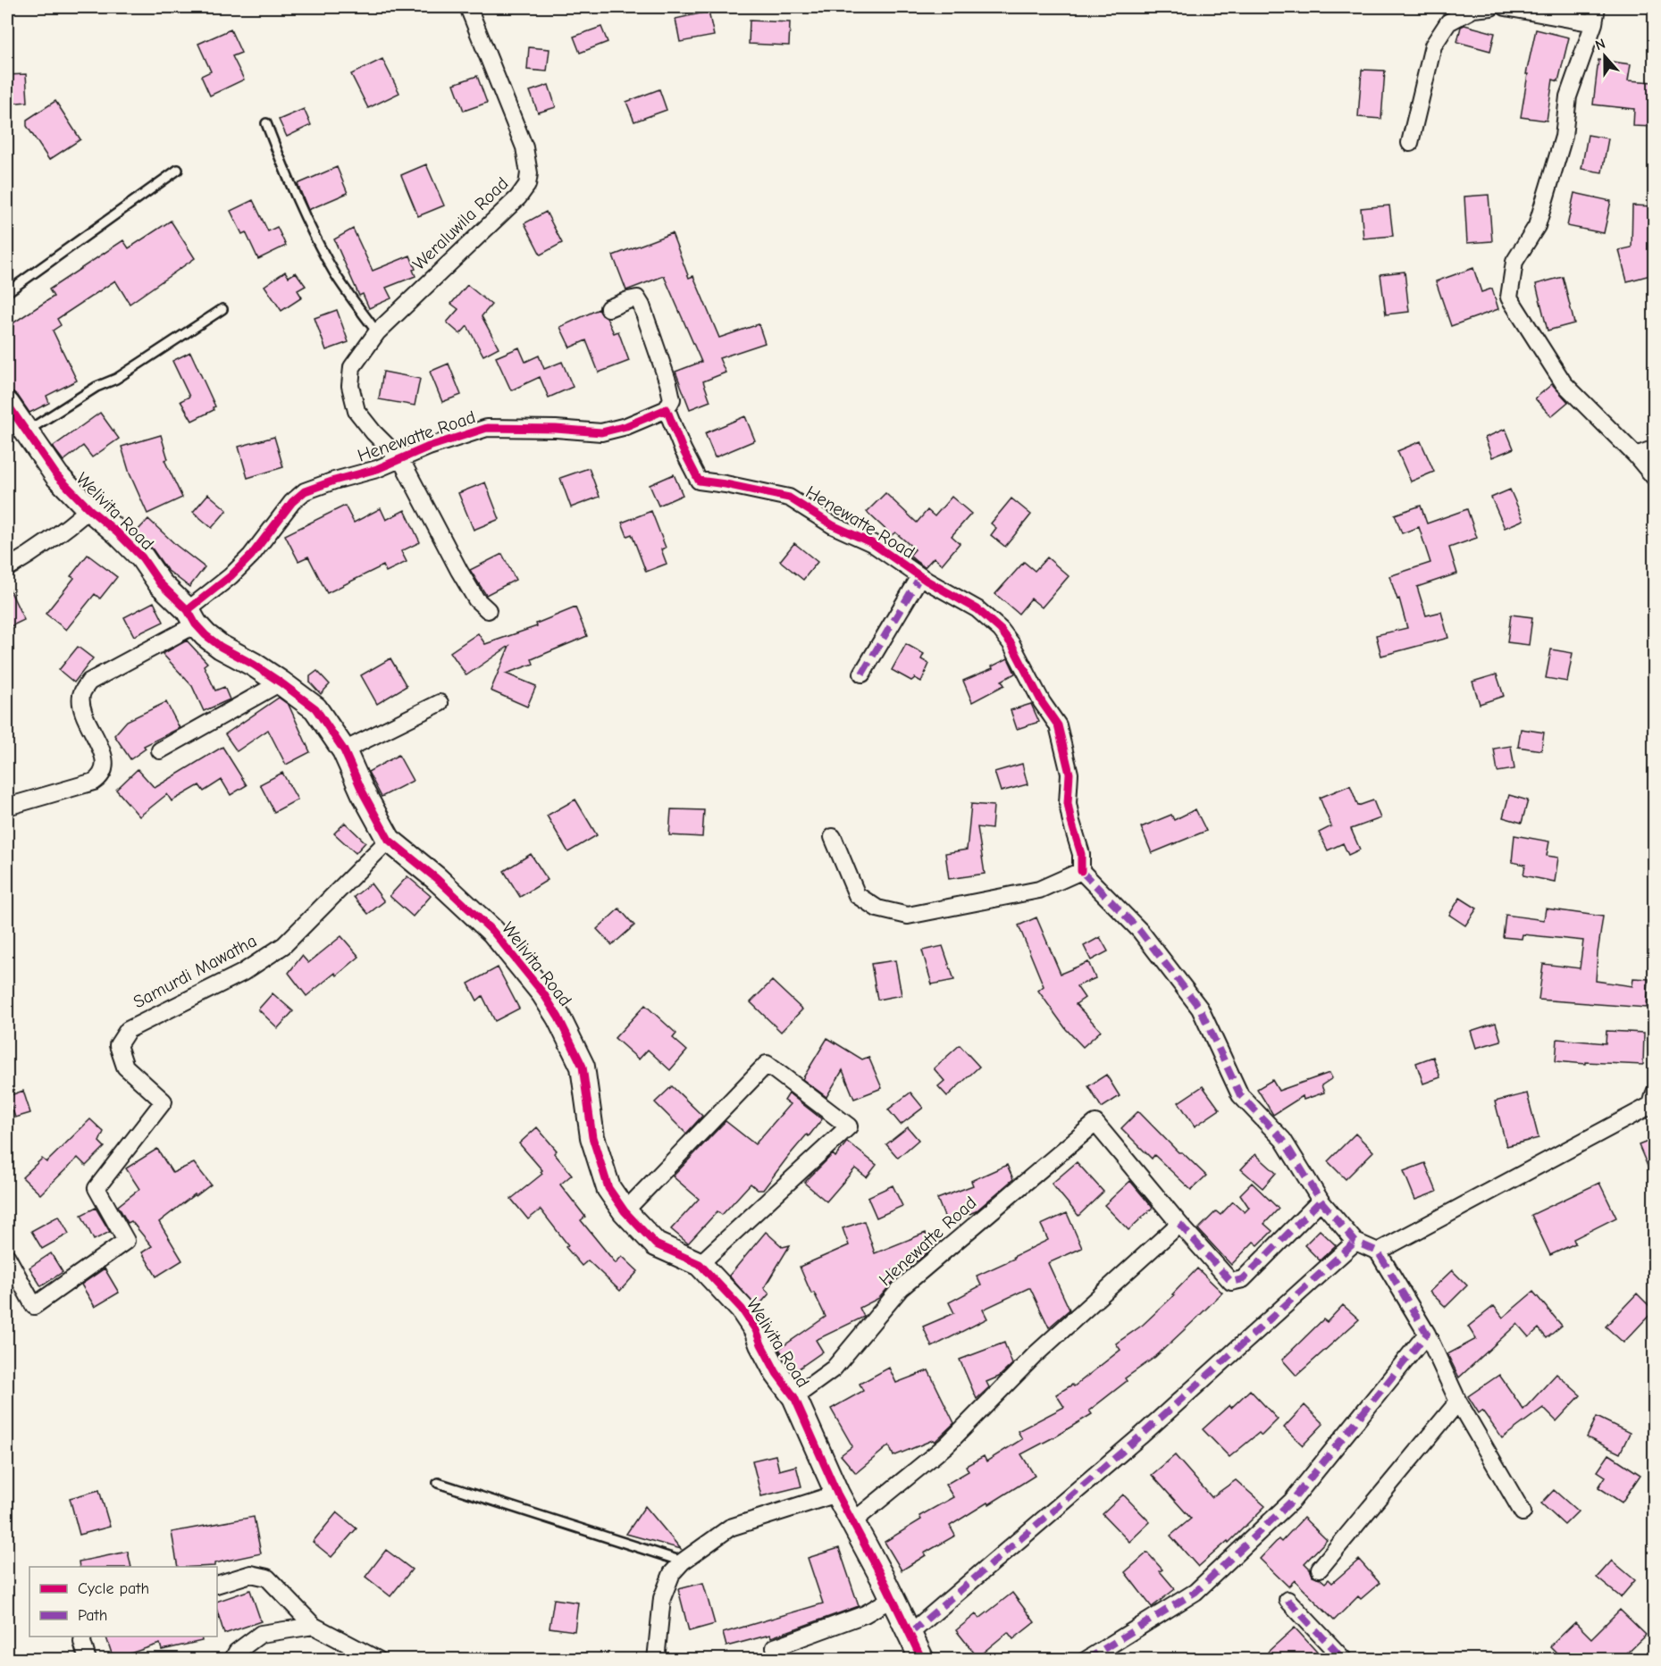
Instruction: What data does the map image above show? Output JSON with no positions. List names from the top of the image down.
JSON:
{
  "streets": {
    "street": [
      "Weraluwila Road",
      "Henewatte Road",
      "Welivita Road",
      "Samurdi Mawatha"
    ]
  },
  "crossings": [
    ["Henewatte Road", "Welivita Road"],
    ["Welivita Road", "Samurdi Mawatha"]
  ],
  "legend": ["Cycle path", "Path"],
  "north": "top"
}
